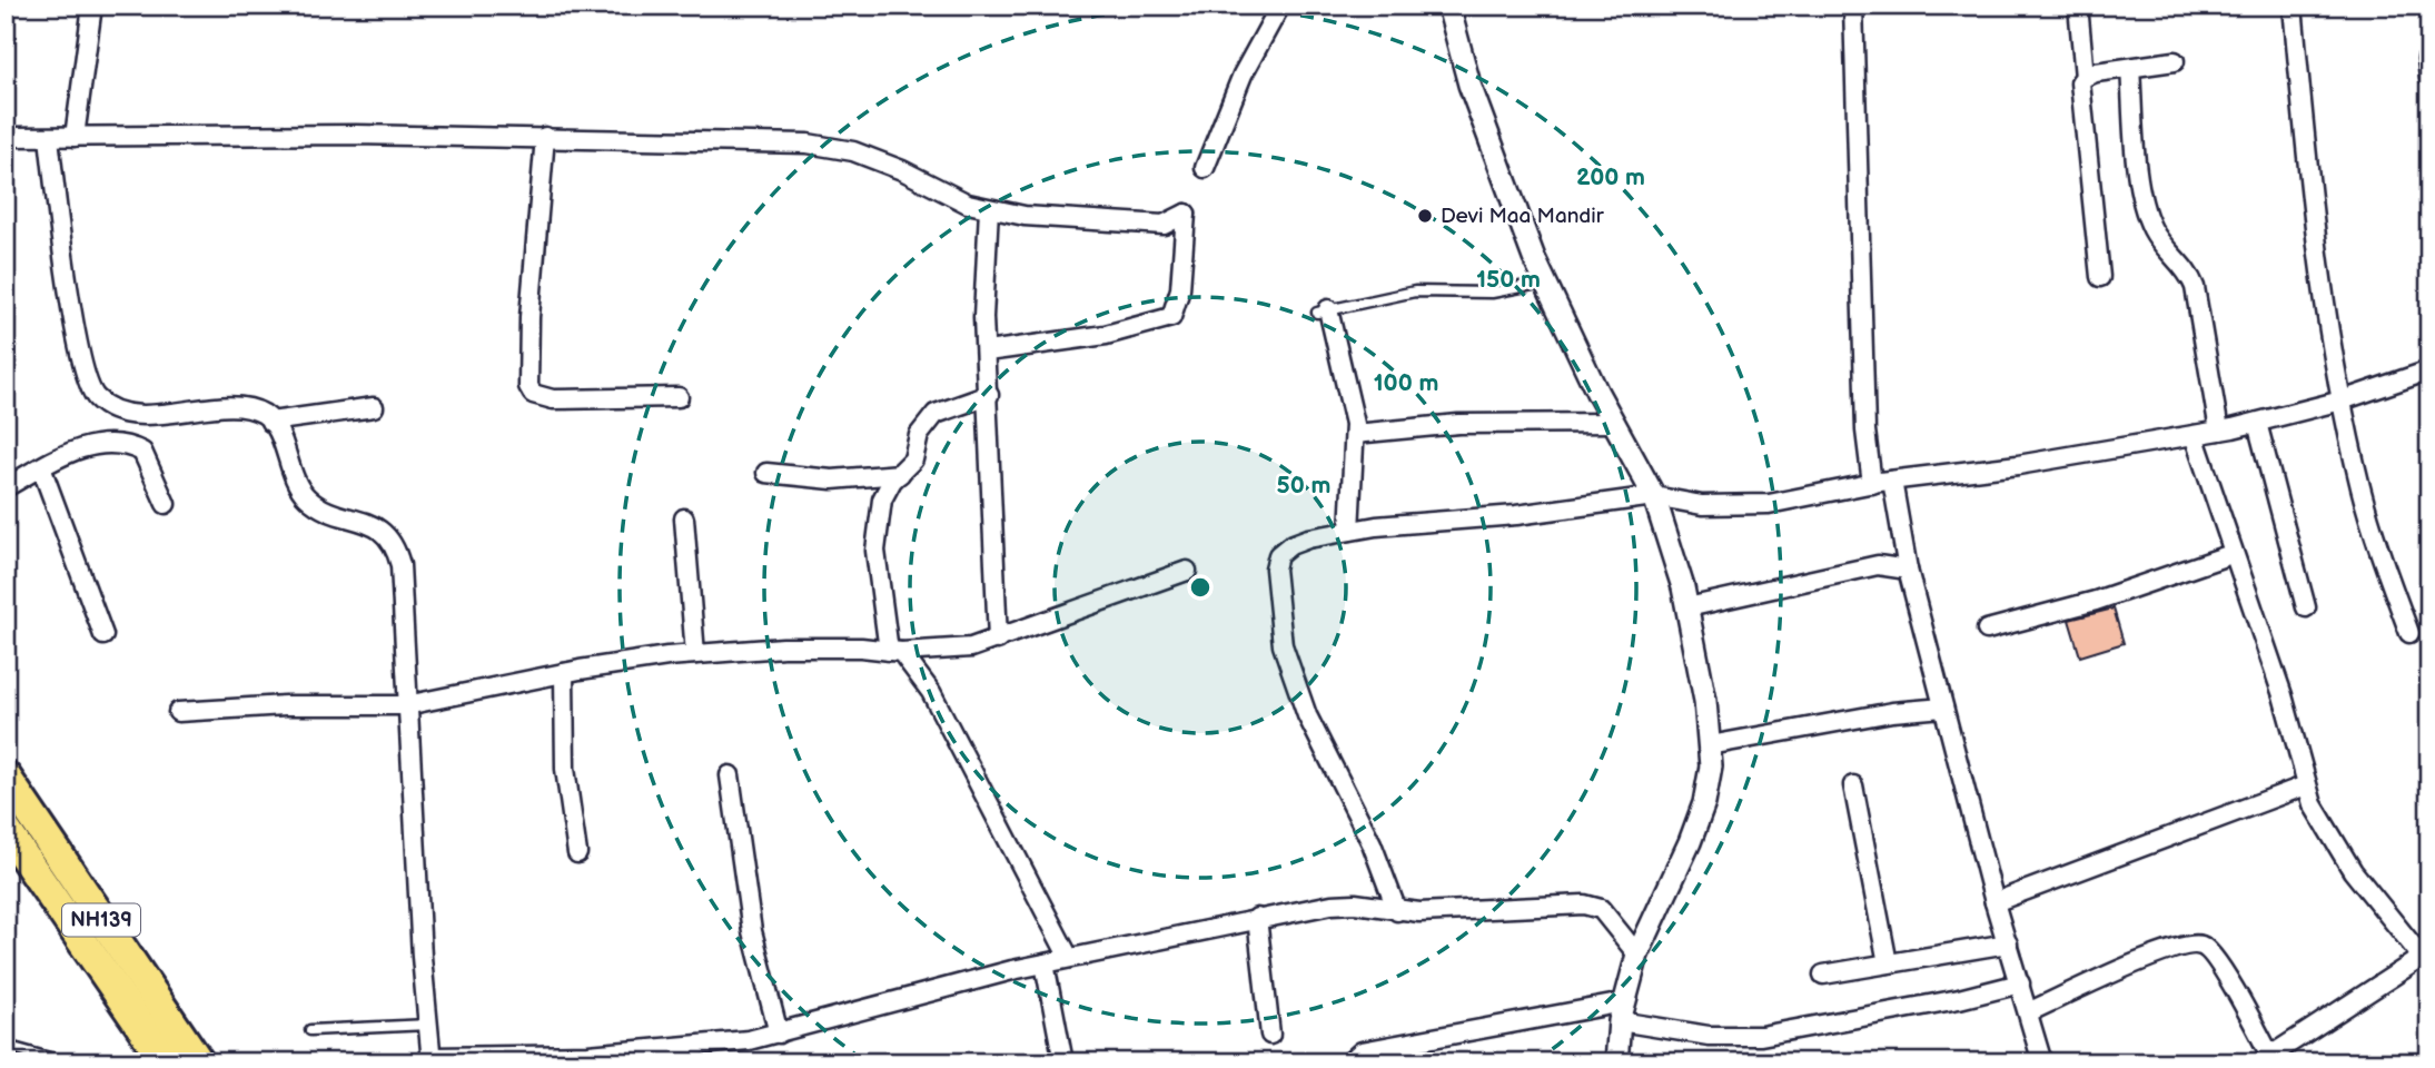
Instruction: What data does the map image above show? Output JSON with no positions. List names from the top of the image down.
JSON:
{
  "streets": {
    "highway": ["NH139"]
  },
  "places": ["Devi Maa Mandir"],
  "rings": [
    "200 m",
    "150 m",
    "100 m",
    "50 m"
  ]
}
